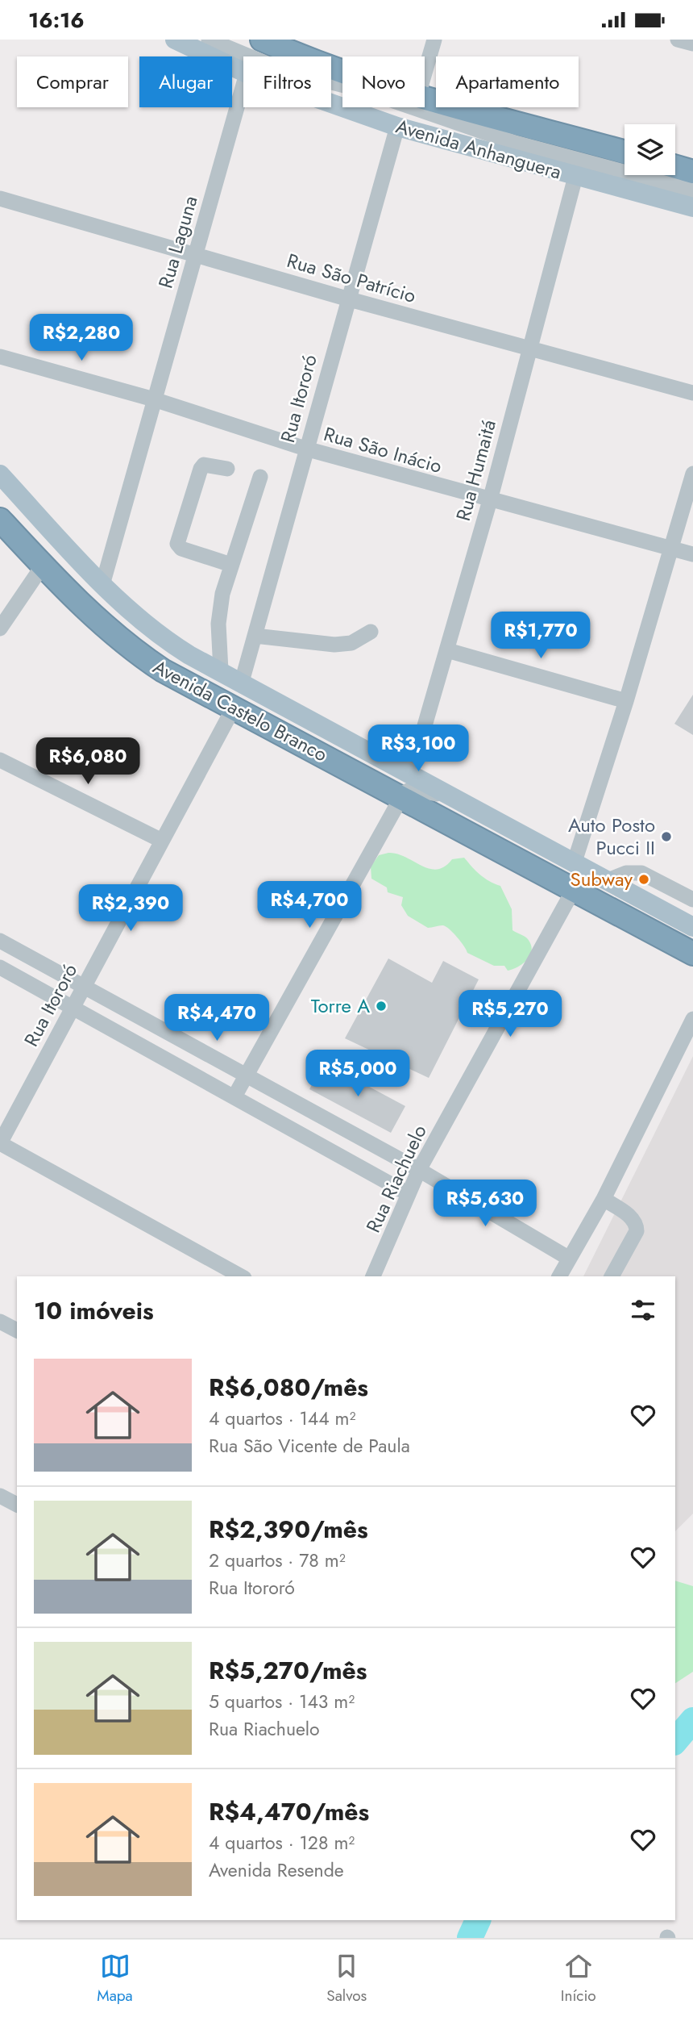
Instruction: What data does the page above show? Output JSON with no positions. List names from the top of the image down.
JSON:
{
  "streets": {
    "highway": ["Avenida Anhanguera", "Avenida Castelo Branco"],
    "street": [
      "Rua Laguna",
      "Rua São Patrício",
      "Rua Itororó",
      "Rua São Inácio",
      "Rua Humaitá",
      "Rua Riachuelo"
    ]
  },
  "crossings": [
    ["Avenida Anhanguera", "Rua Itororó"],
    ["Avenida Anhanguera", "Rua Humaitá"],
    ["Rua Laguna", "Rua São Patrício"],
    ["Rua Laguna", "Rua São Inácio"],
    ["Rua Laguna", "Avenida Castelo Branco"],
    ["Rua São Patrício", "Rua Itororó"],
    ["Rua São Patrício", "Rua Humaitá"],
    ["Rua Itororó", "Rua São Inácio"],
    ["Rua Itororó", "Avenida Castelo Branco"],
    ["Rua São Inácio", "Rua Humaitá"],
    ["Rua Humaitá", "Avenida Castelo Branco"],
    ["Avenida Castelo Branco", "Rua Riachuelo"]
  ],
  "places": ["Auto Posto Pucci II", "Subway", "Torre A"],
  "page": {
    "status": "16:16",
    "chip": [
      "Comprar",
      "Alugar",
      "Filtros",
      "Novo",
      "Apartamento"
    ],
    "price": [
      "R$2,280",
      "R$1,770",
      "R$3,100",
      "R$6,080",
      "R$4,700",
      "R$2,390",
      "R$5,270",
      "R$4,470",
      "R$5,000",
      "R$5,630"
    ],
    "heading": "10 imóveis",
    "list": [
      {
        "name": "R$6,080/mês",
        "note": "4 quartos · 144 m² · Rua São Vicente de Paula"
      },
      {
        "name": "R$2,390/mês",
        "note": "2 quartos · 78 m² · Rua Itororó"
      },
      {
        "name": "R$5,270/mês",
        "note": "5 quartos · 143 m² · Rua Riachuelo"
      },
      {
        "name": "R$4,470/mês",
        "note": "4 quartos · 128 m² · Avenida Resende"
      }
    ],
    "tabs": ["Mapa", "Salvos", "Início"]
  }
}
